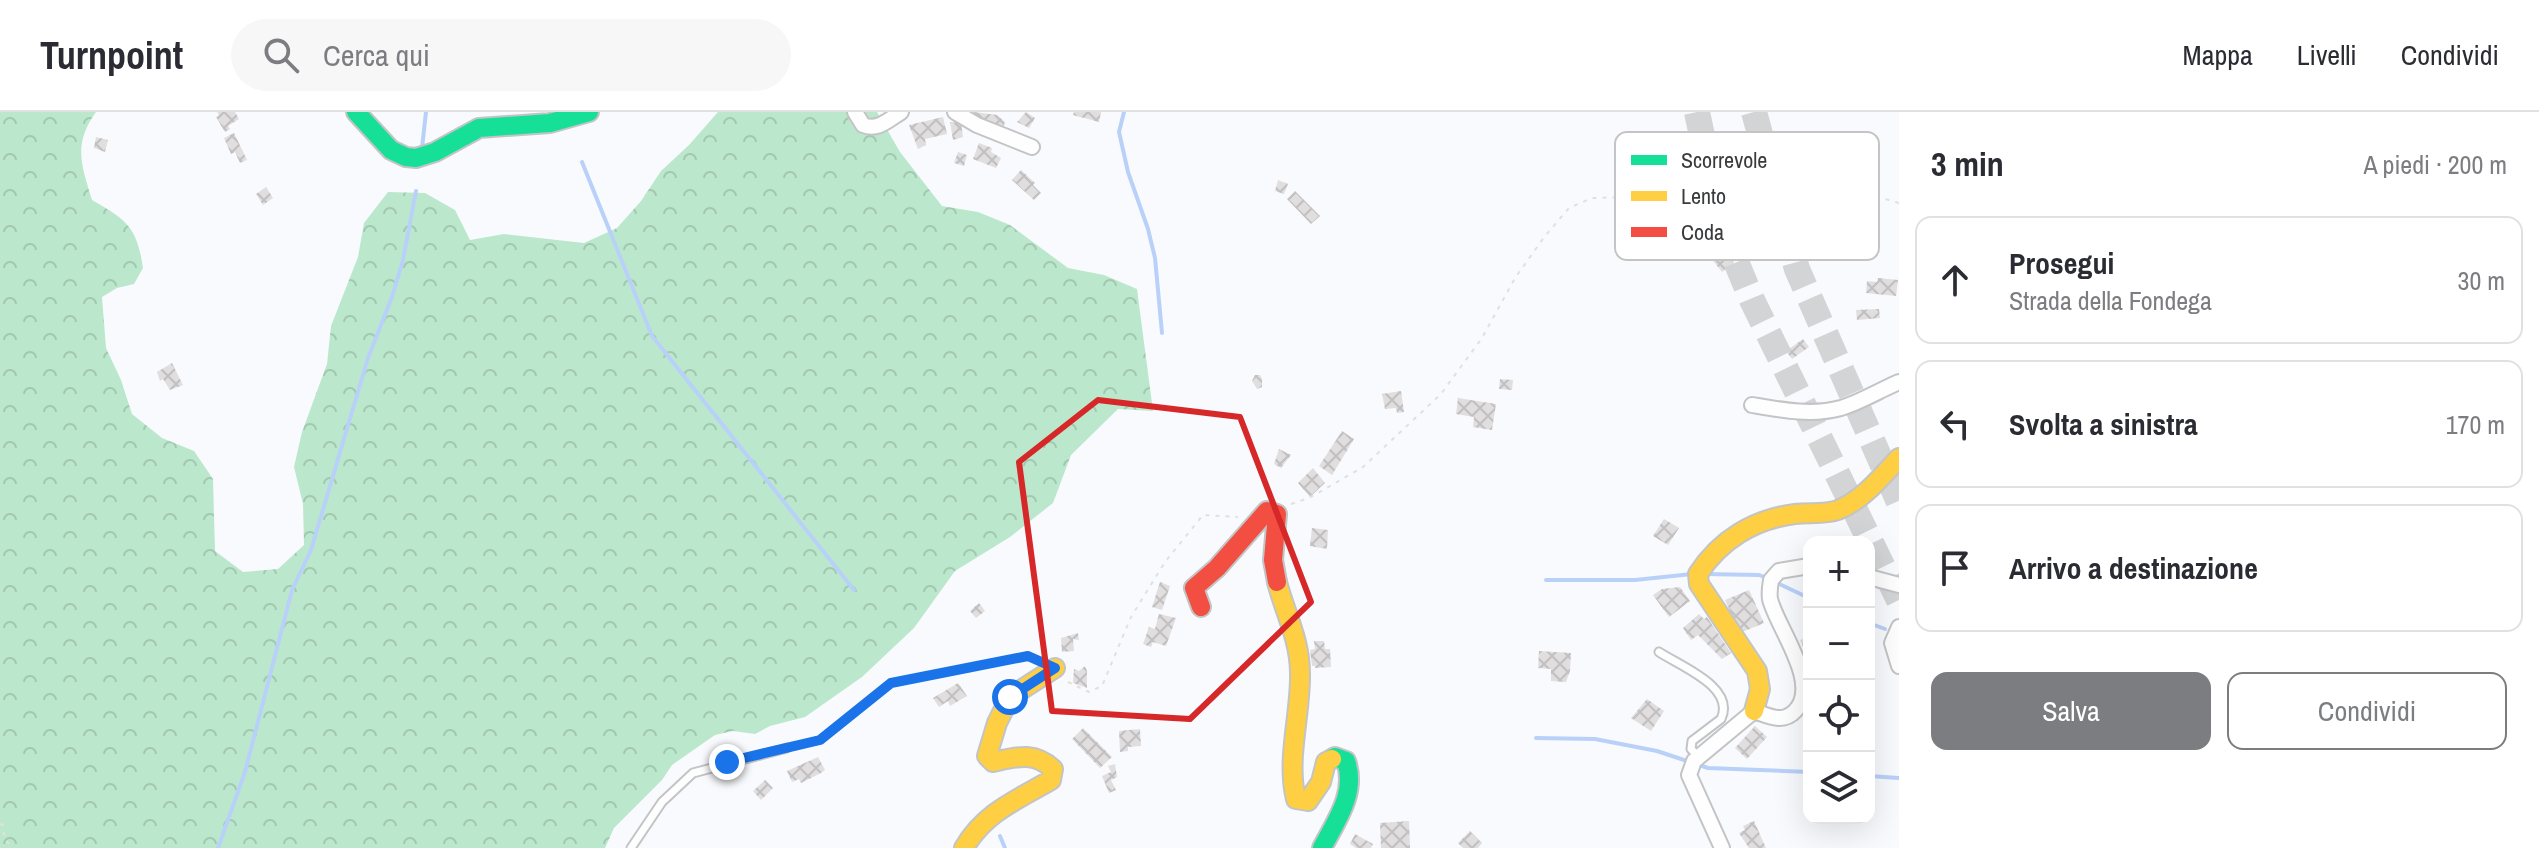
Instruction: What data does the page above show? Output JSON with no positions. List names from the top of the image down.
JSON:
{
  "legend": ["Scorrevole", "Lento", "Coda"],
  "page": {
    "header": "Turnpoint",
    "search": "Cerca qui",
    "nav": ["Mappa", "Livelli", "Condividi"],
    "heading": ["3 min", "A piedi · 200 m"],
    "list": [
      ["Prosegui", "Strada della Fondega", "30 m"],
      ["Svolta a sinistra", "170 m"],
      "Arrivo a destinazione"
    ],
    "map_buttons": ["+", "−"],
    "buttons": ["Salva", "Condividi"]
  }
}
